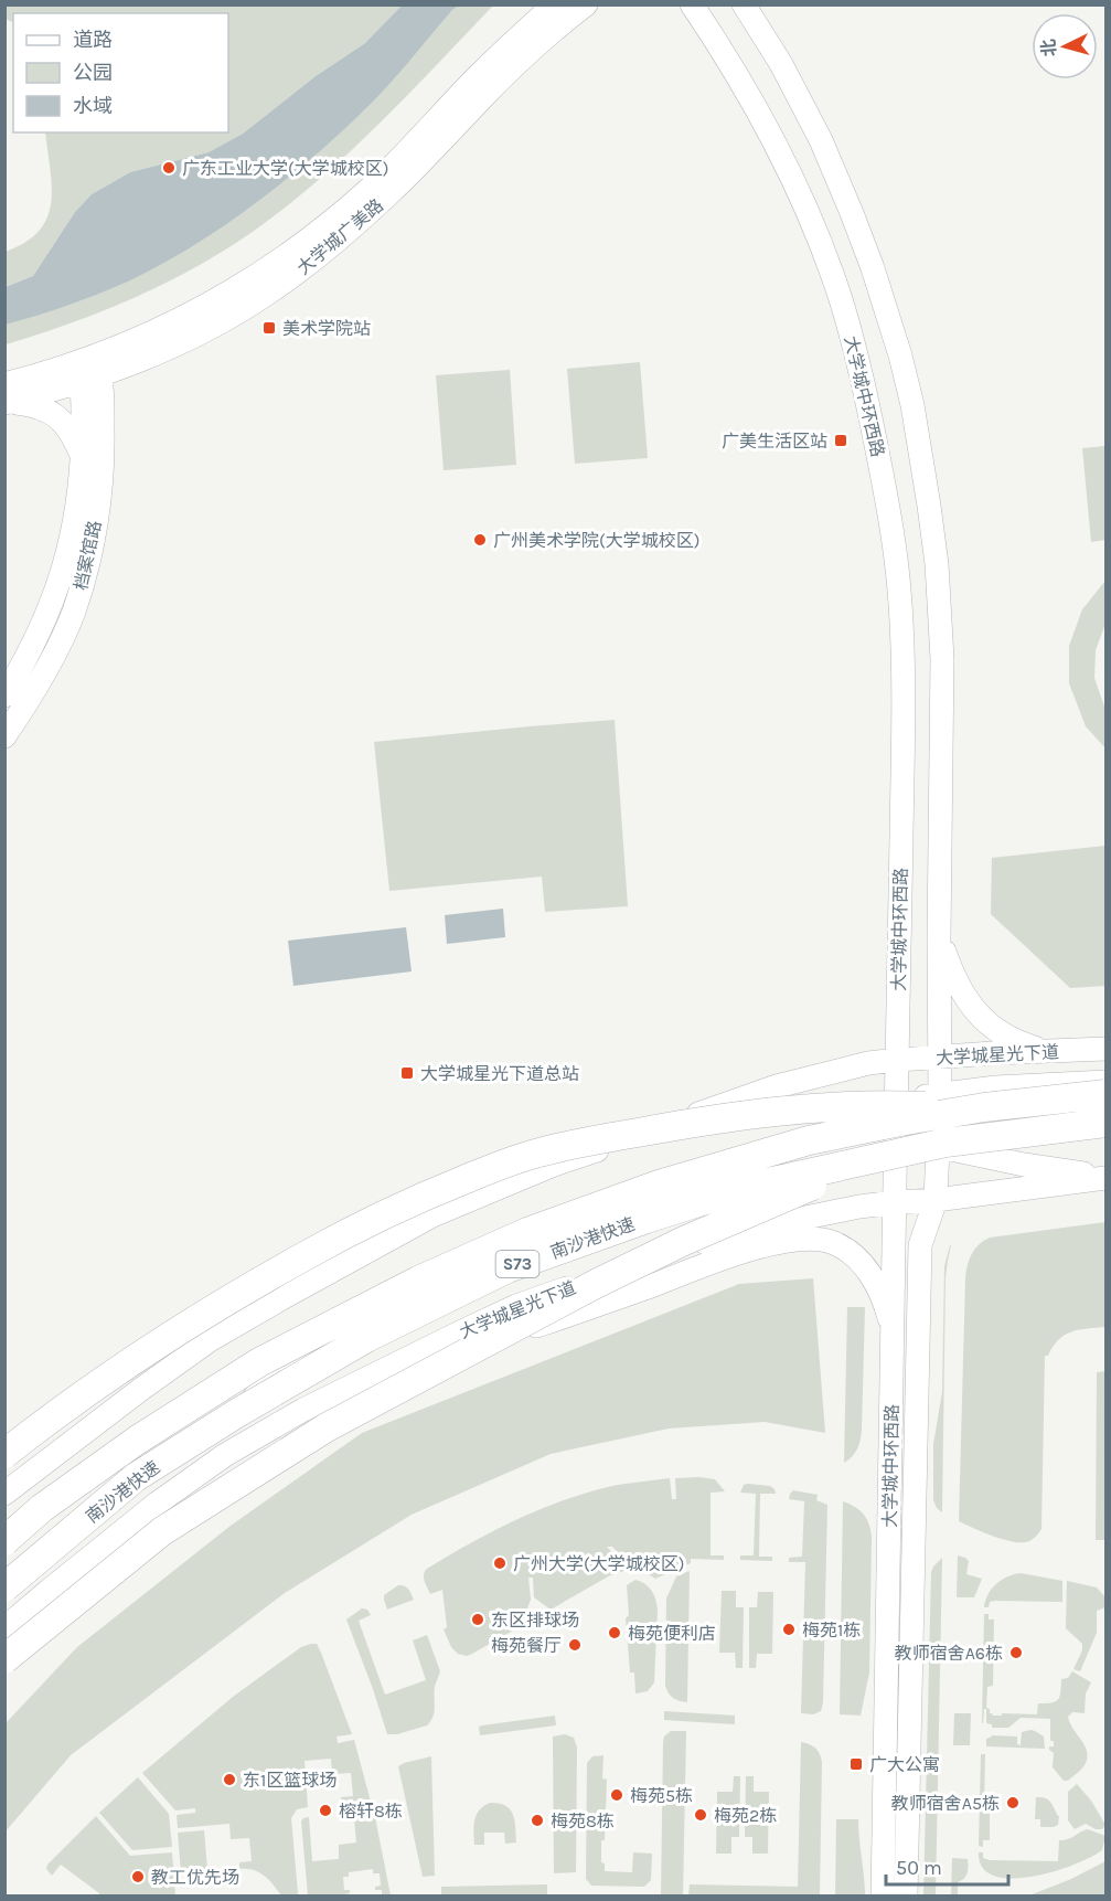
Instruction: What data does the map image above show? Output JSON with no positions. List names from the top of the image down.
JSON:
{
  "streets": {
    "highway": ["南沙港快速", "S73"],
    "main road": [
      "大学城广美路",
      "大学城中环西路",
      "档案馆路",
      "大学城星光下道"
    ]
  },
  "crossings": [
    ["大学城广美路", "档案馆路"],
    ["大学城中环西路", "大学城星光下道"]
  ],
  "places": {
    "other": [
      "广东工业大学(大学城校区)",
      "广州美术学院(大学城校区)",
      "广州大学(大学城校区)",
      "东区排球场",
      "梅苑1栋",
      "梅苑便利店",
      "梅苑餐厅",
      "教师宿舍A6栋",
      "东1区篮球场",
      "梅苑5栋",
      "教师宿舍A5栋",
      "榕轩8栋",
      "梅苑2栋",
      "梅苑8栋",
      "教工优先场"
    ],
    "transit": [
      "美术学院站",
      "广美生活区站",
      "大学城星光下道总站",
      "广大公寓"
    ]
  },
  "legend": ["道路", "公园", "水域"],
  "scale_bar": "50 m",
  "north": "left"
}
